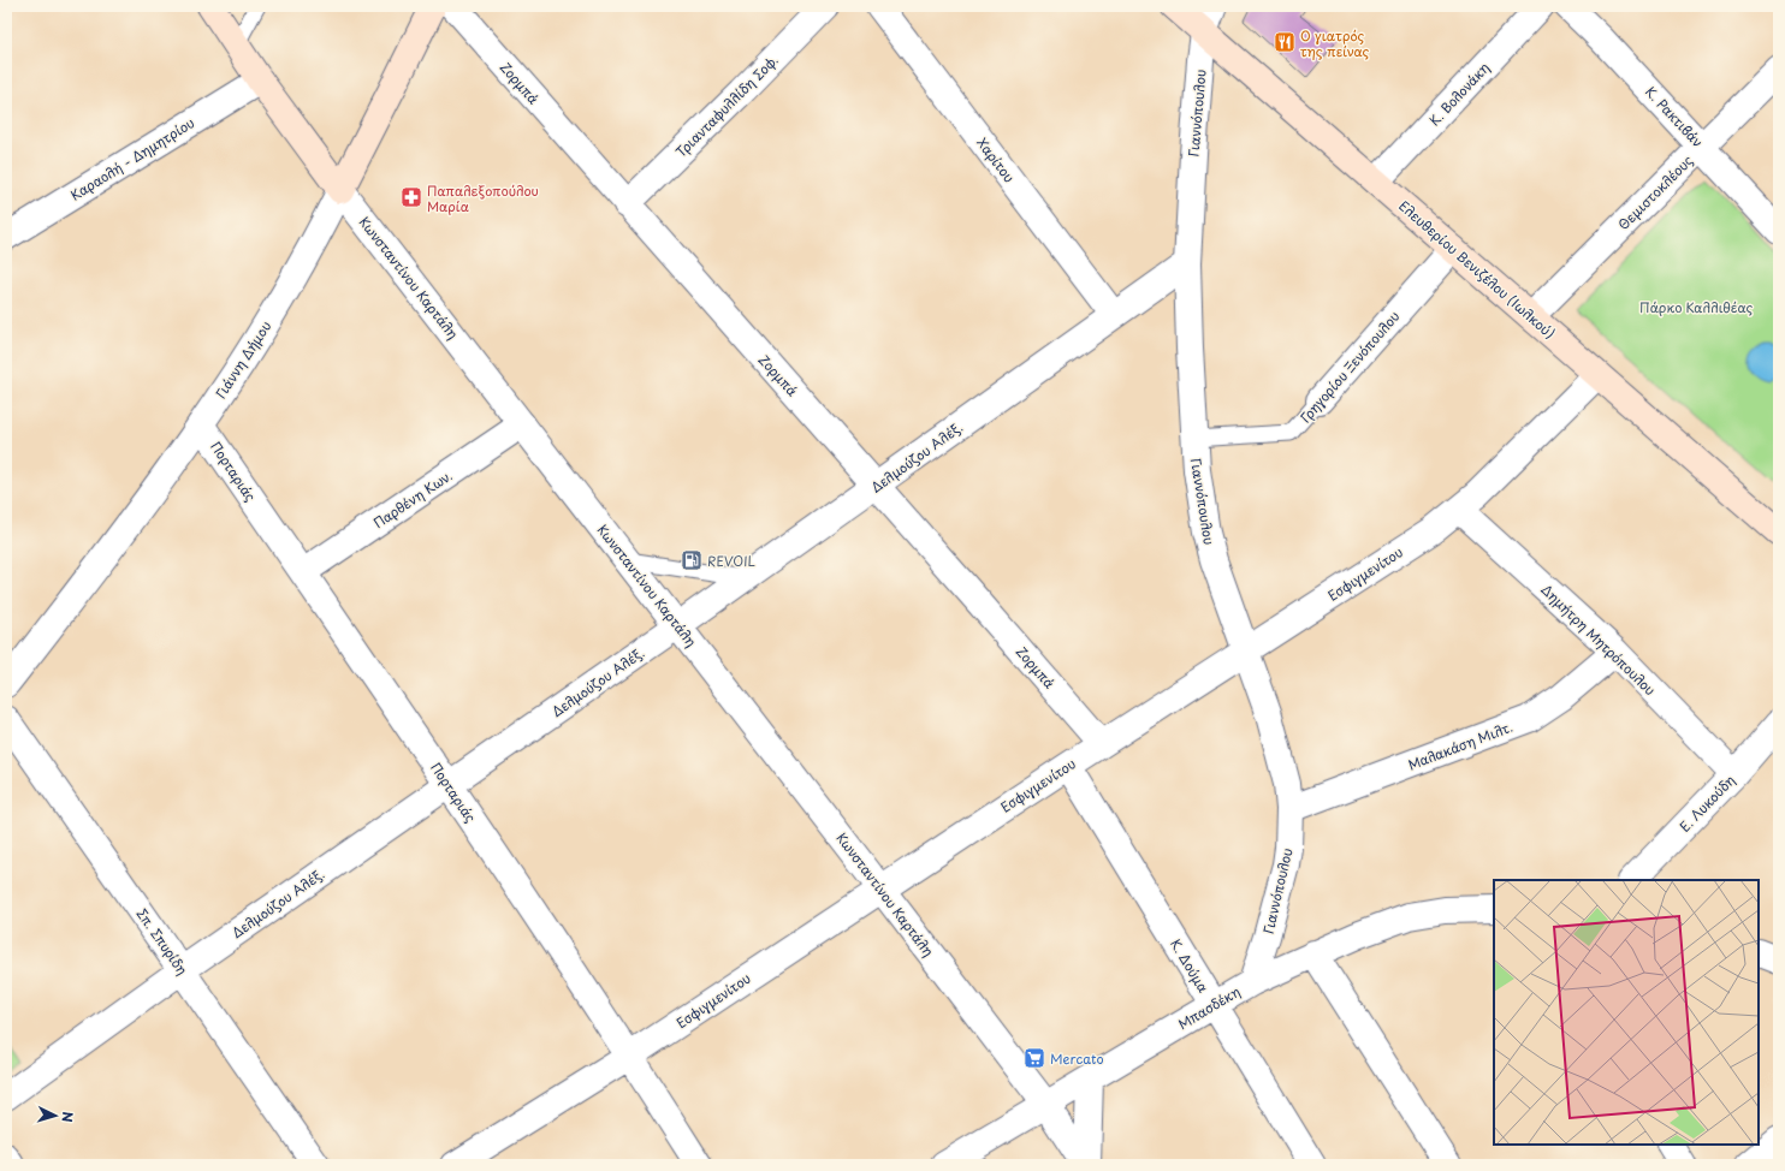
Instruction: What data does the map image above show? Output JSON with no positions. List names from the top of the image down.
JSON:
{
  "streets": {
    "main road": ["Ελευθερίου Βενιζέλου (Ιωλκού)", "Κωνσταντίνου Καρτάλη", "Γιάννη Δήμου"],
    "street": [
      "Ζορμπά",
      "Κ. Βολονάκη",
      "Τριανταφυλλίδη Σοφ.",
      "Γιαννόπουλου",
      "Κ. Ρακτιβάν",
      "Καραολή - Δημητρίου",
      "Χαρίτου",
      "Θεμιστοκλέους",
      "Γρηγορίου Ξενόπουλου",
      "Δελμούζου Αλέξ.",
      "Πορταριάς",
      "Παρθένη Κων.",
      "Εσφιγμενίτου",
      "Δημήτρη Μητρόπουλου",
      "Μαλακάση Μιλτ.",
      "Ε. Λυκούδη",
      "Σπ. Σπυρίδη",
      "Κ. Δούμα",
      "Μπασδέκη"
    ]
  },
  "crossings": [
    ["Ζορμπά", "Τριανταφυλλίδη Σοφ."],
    ["Ζορμπά", "Δελμούζου Αλέξ."],
    ["Ζορμπά", "Εσφιγμενίτου"],
    ["Κ. Βολονάκη", "Ελευθερίου Βενιζέλου (Ιωλκού)"],
    ["Γιαννόπουλου", "Ελευθερίου Βενιζέλου (Ιωλκού)"],
    ["Γιαννόπουλου", "Γρηγορίου Ξενόπουλου"],
    ["Γιαννόπουλου", "Δελμούζου Αλέξ."],
    ["Γιαννόπουλου", "Εσφιγμενίτου"],
    ["Γιαννόπουλου", "Μαλακάση Μιλτ."],
    ["Γιαννόπουλου", "Μπασδέκη"],
    ["Κ. Ρακτιβάν", "Θεμιστοκλέους"],
    ["Καραολή - Δημητρίου", "Κωνσταντίνου Καρτάλη"],
    ["Χαρίτου", "Δελμούζου Αλέξ."],
    ["Θεμιστοκλέους", "Ελευθερίου Βενιζέλου (Ιωλκού)"],
    ["Ελευθερίου Βενιζέλου (Ιωλκού)", "Γρηγορίου Ξενόπουλου"],
    ["Ελευθερίου Βενιζέλου (Ιωλκού)", "Εσφιγμενίτου"],
    ["Κωνσταντίνου Καρτάλη", "Γιάννη Δήμου"],
    ["Κωνσταντίνου Καρτάλη", "Δελμούζου Αλέξ."],
    ["Κωνσταντίνου Καρτάλη", "Παρθένη Κων."],
    ["Κωνσταντίνου Καρτάλη", "Εσφιγμενίτου"],
    ["Κωνσταντίνου Καρτάλη", "Μπασδέκη"],
    ["Γιάννη Δήμου", "Πορταριάς"],
    ["Δελμούζου Αλέξ.", "Πορταριάς"],
    ["Δελμούζου Αλέξ.", "Σπ. Σπυρίδη"],
    ["Πορταριάς", "Παρθένη Κων."],
    ["Πορταριάς", "Εσφιγμενίτου"],
    ["Εσφιγμενίτου", "Δημήτρη Μητρόπουλου"],
    ["Εσφιγμενίτου", "Κ. Δούμα"],
    ["Δημήτρη Μητρόπουλου", "Μαλακάση Μιλτ."],
    ["Δημήτρη Μητρόπουλου", "Ε. Λυκούδη"],
    ["Κ. Δούμα", "Μπασδέκη"]
  ],
  "parks": ["Πάρκο Καλλιθέας"],
  "places": {
    "restaurant": ["Ο γιατρός της πείνας"],
    "pharmacy": ["Παπαλεξοπούλου Μαρία"],
    "fuel station": ["REVOIL"],
    "supermarket": ["Mercato"]
  },
  "north": "right"
}
